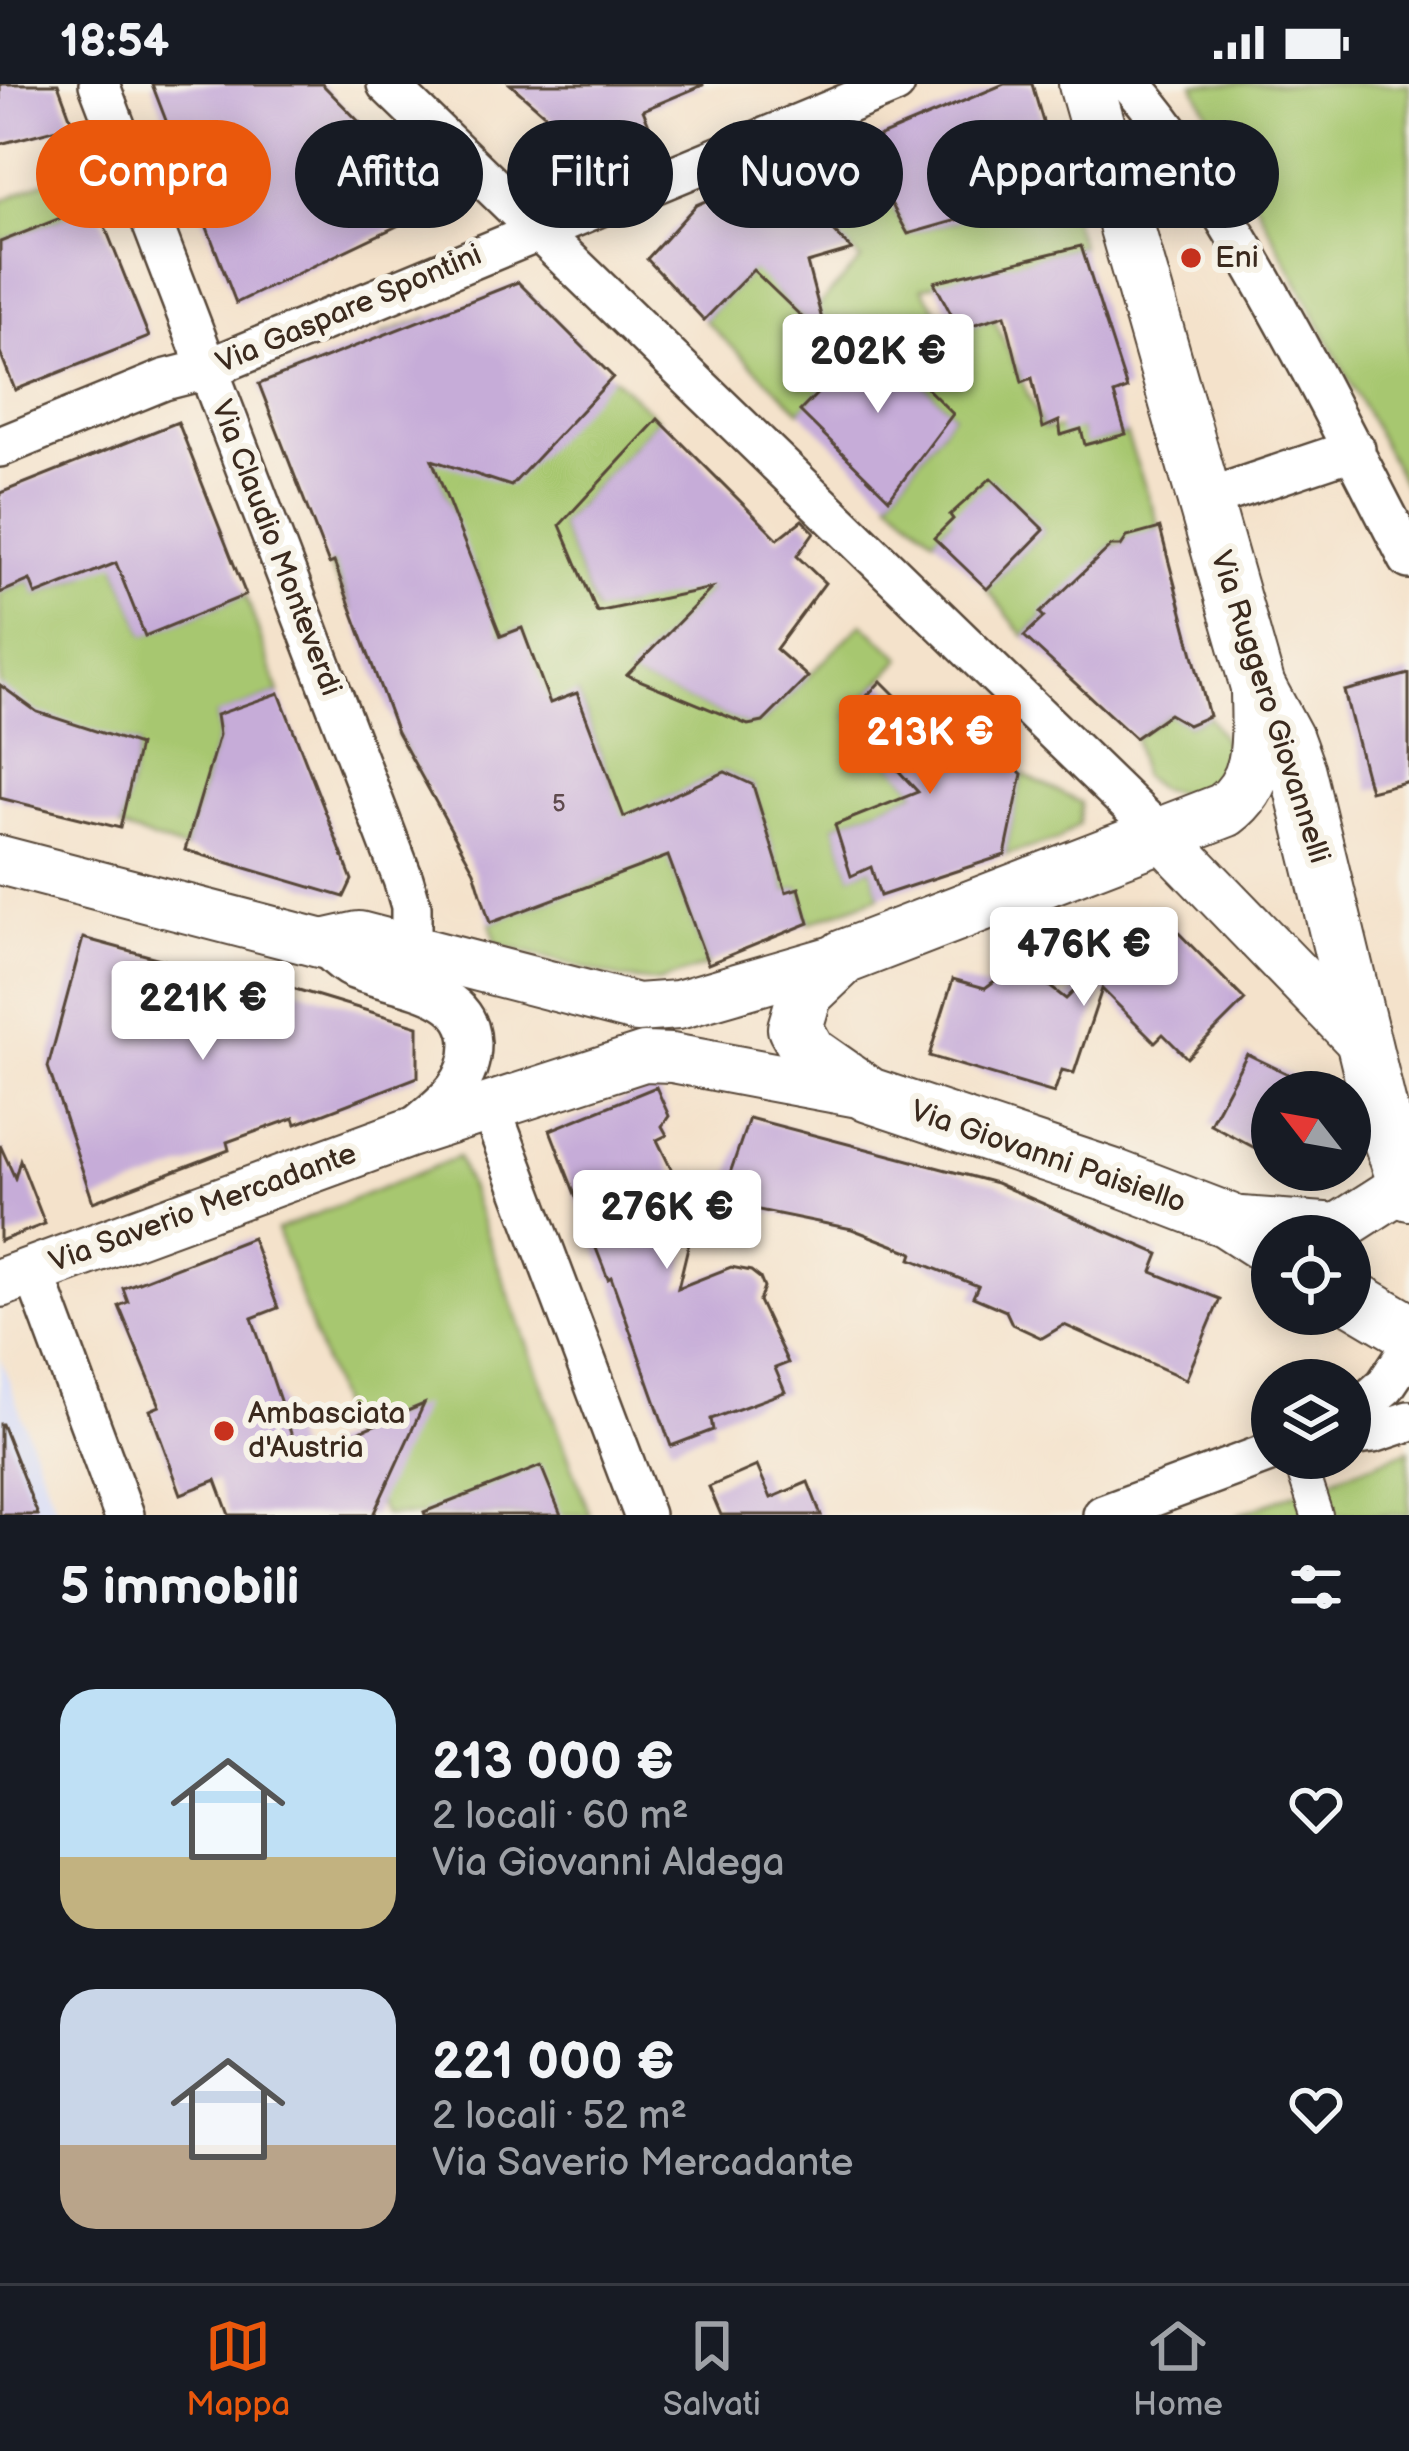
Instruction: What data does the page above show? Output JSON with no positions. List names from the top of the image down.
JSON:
{
  "streets": {
    "main road": ["Via Ruggero Giovannelli", "Via Giovanni Paisiello"],
    "street": ["Via Gaspare Spontini", "Via Claudio Monteverdi", "Via Saverio Mercadante"]
  },
  "crossings": [
    ["Via Gaspare Spontini", "Via Claudio Monteverdi"],
    ["Via Ruggero Giovannelli", "Via Giovanni Paisiello"],
    ["Via Giovanni Paisiello", "Via Saverio Mercadante"]
  ],
  "places": ["Eni", "Ambasciata d'Austria"],
  "house_numbers": ["5"],
  "north": "top left",
  "page": {
    "status": "18:54",
    "chip": [
      "Compra",
      "Affitta",
      "Filtri",
      "Nuovo",
      "Appartamento"
    ],
    "price": [
      "202K €",
      "213K €",
      "476K €",
      "221K €",
      "276K €"
    ],
    "heading": "5 immobili",
    "list": [
      {
        "name": "213 000 €",
        "note": "2 locali · 60 m² · Via Giovanni Aldega"
      },
      {
        "name": "221 000 €",
        "note": "2 locali · 52 m² · Via Saverio Mercadante"
      }
    ],
    "tabs": ["Mappa", "Salvati", "Home"]
  }
}
